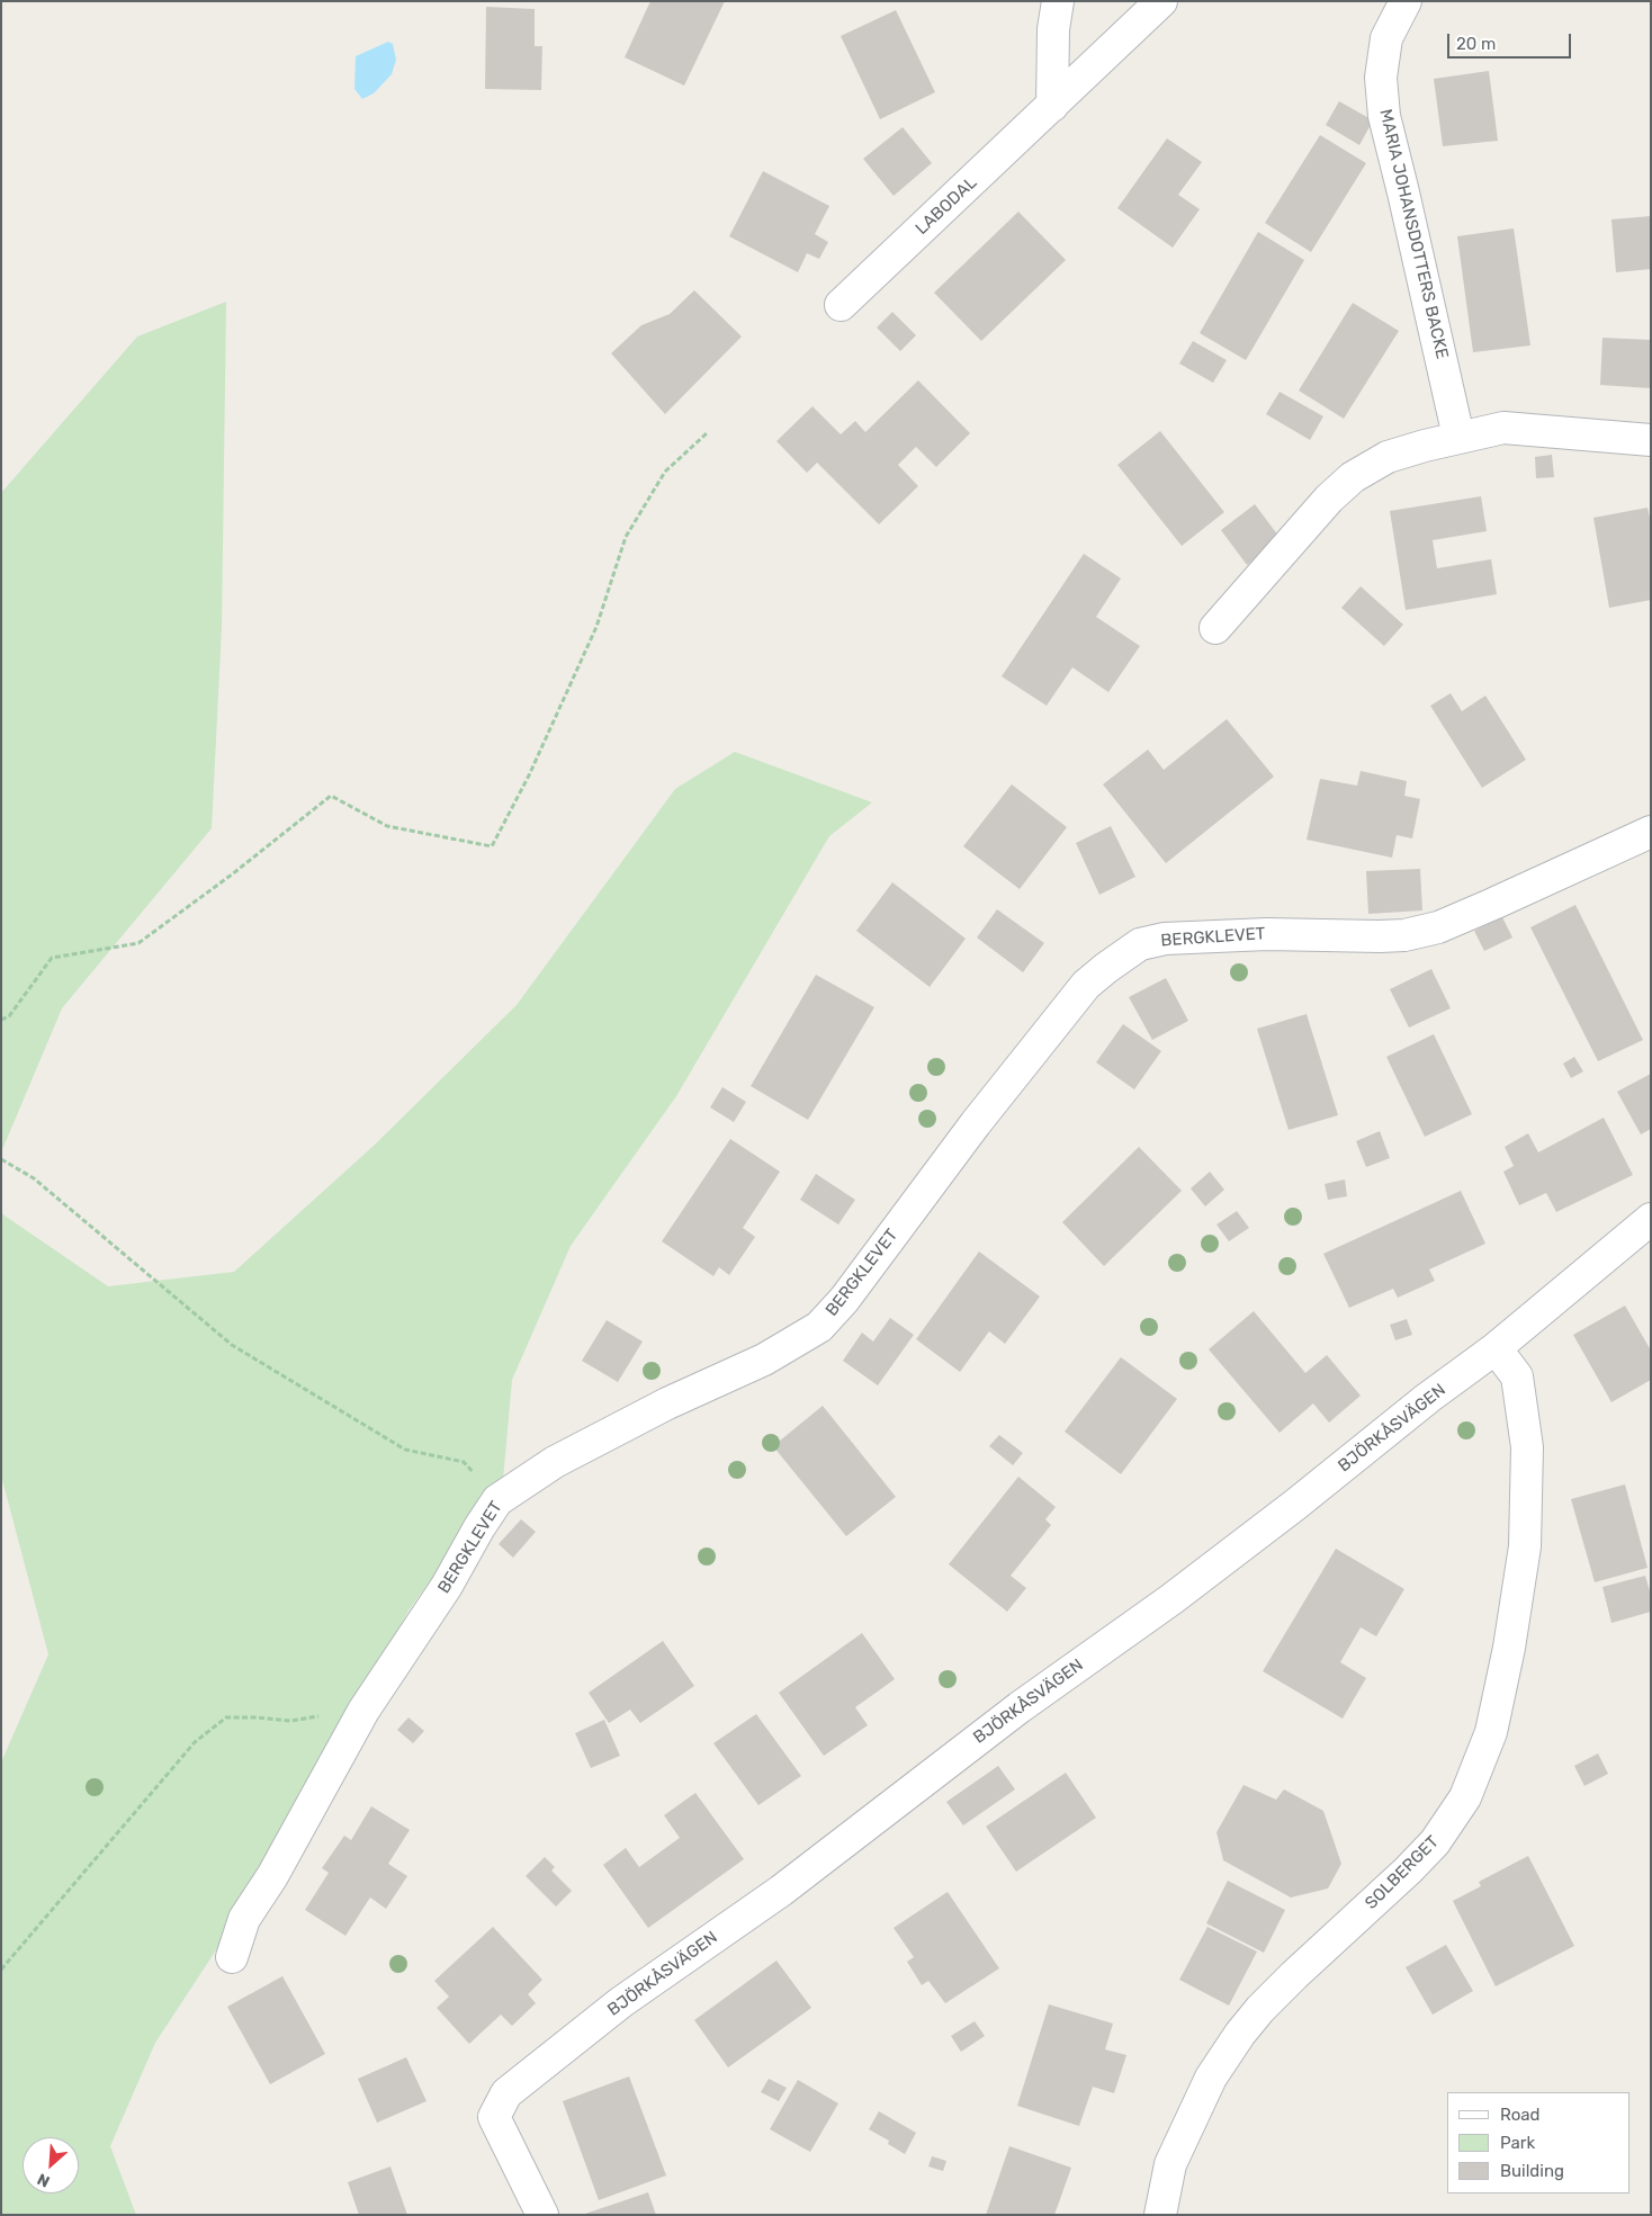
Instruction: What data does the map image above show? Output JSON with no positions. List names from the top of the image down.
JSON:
{
  "streets": {
    "street": [
      "LABODAL",
      "MARIA JOHANSDOTTERS BACKE",
      "BERGKLEVET",
      "BJÖRKÅSVÄGEN",
      "SOLBERGET"
    ]
  },
  "crossings": [
    ["BJÖRKÅSVÄGEN", "SOLBERGET"]
  ],
  "legend": ["Road", "Park", "Building"],
  "scale_bar": "20 m",
  "north": "bottom left"
}
